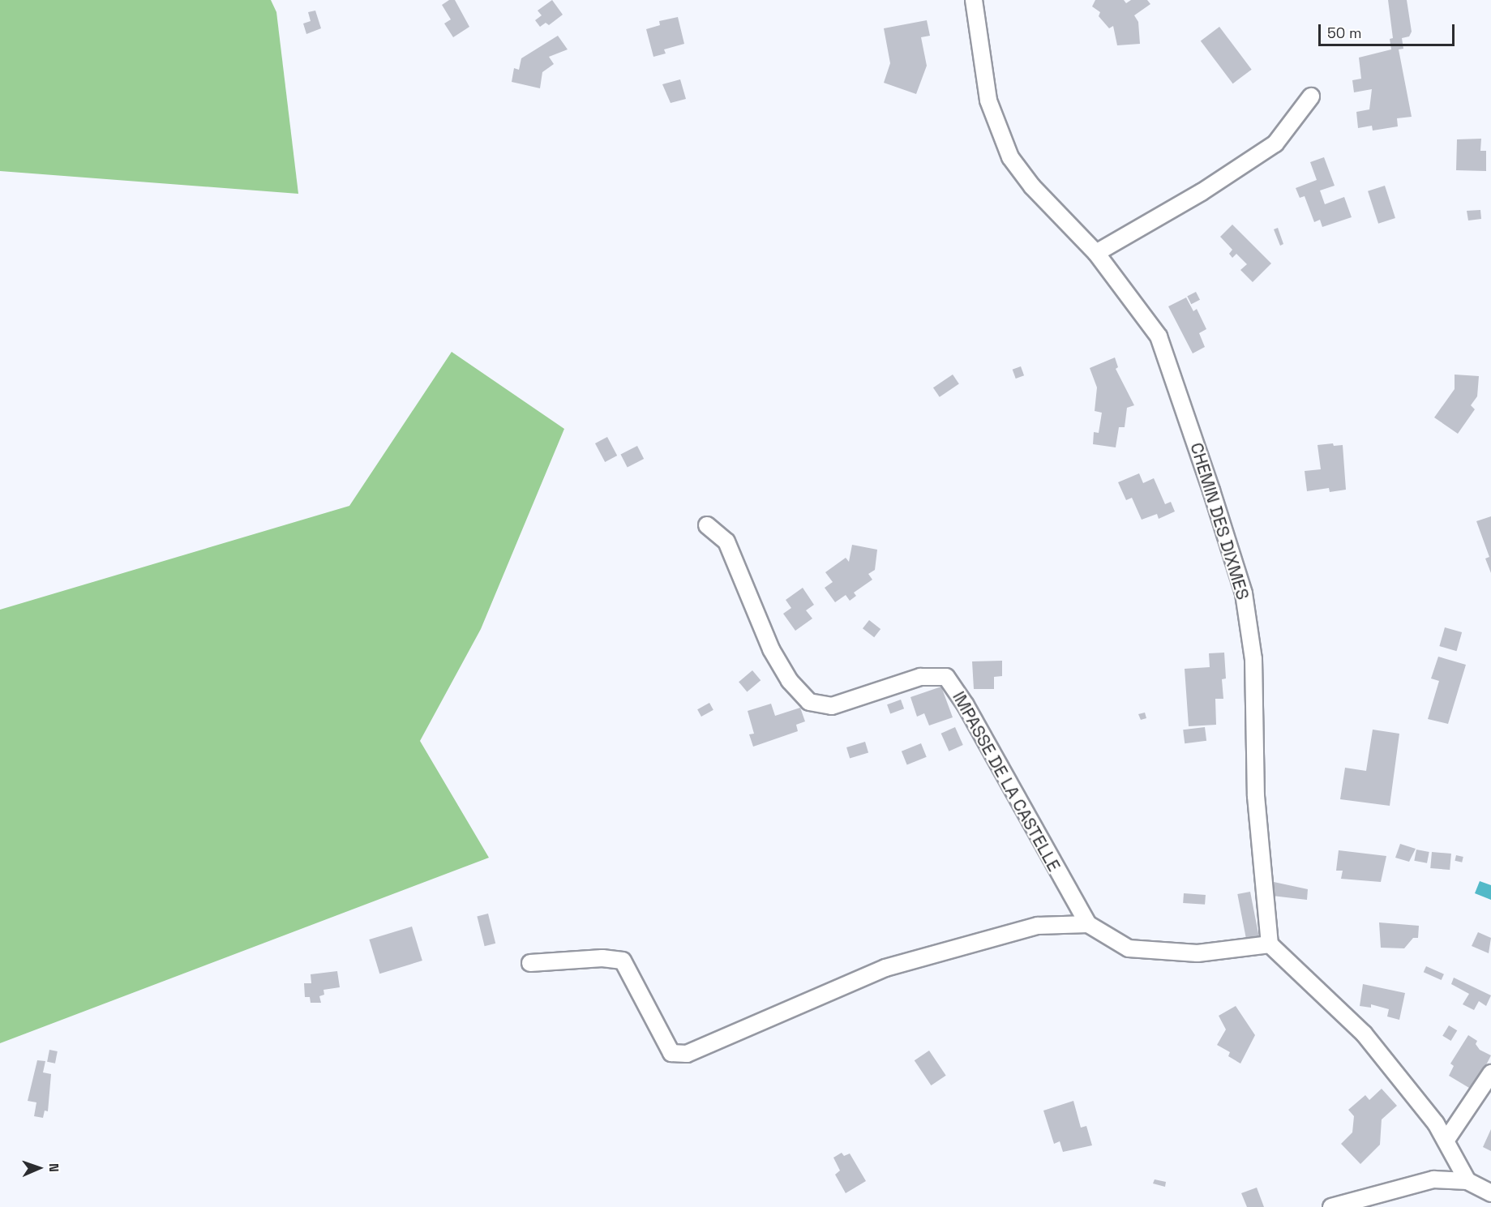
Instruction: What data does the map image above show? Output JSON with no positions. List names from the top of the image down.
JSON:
{
  "streets": {
    "street": ["CHEMIN DES DIXMES", "IMPASSE DE LA CASTELLE"]
  },
  "crossings": [
    ["CHEMIN DES DIXMES", "IMPASSE DE LA CASTELLE"]
  ],
  "scale_bar": "50 m",
  "north": "right"
}
